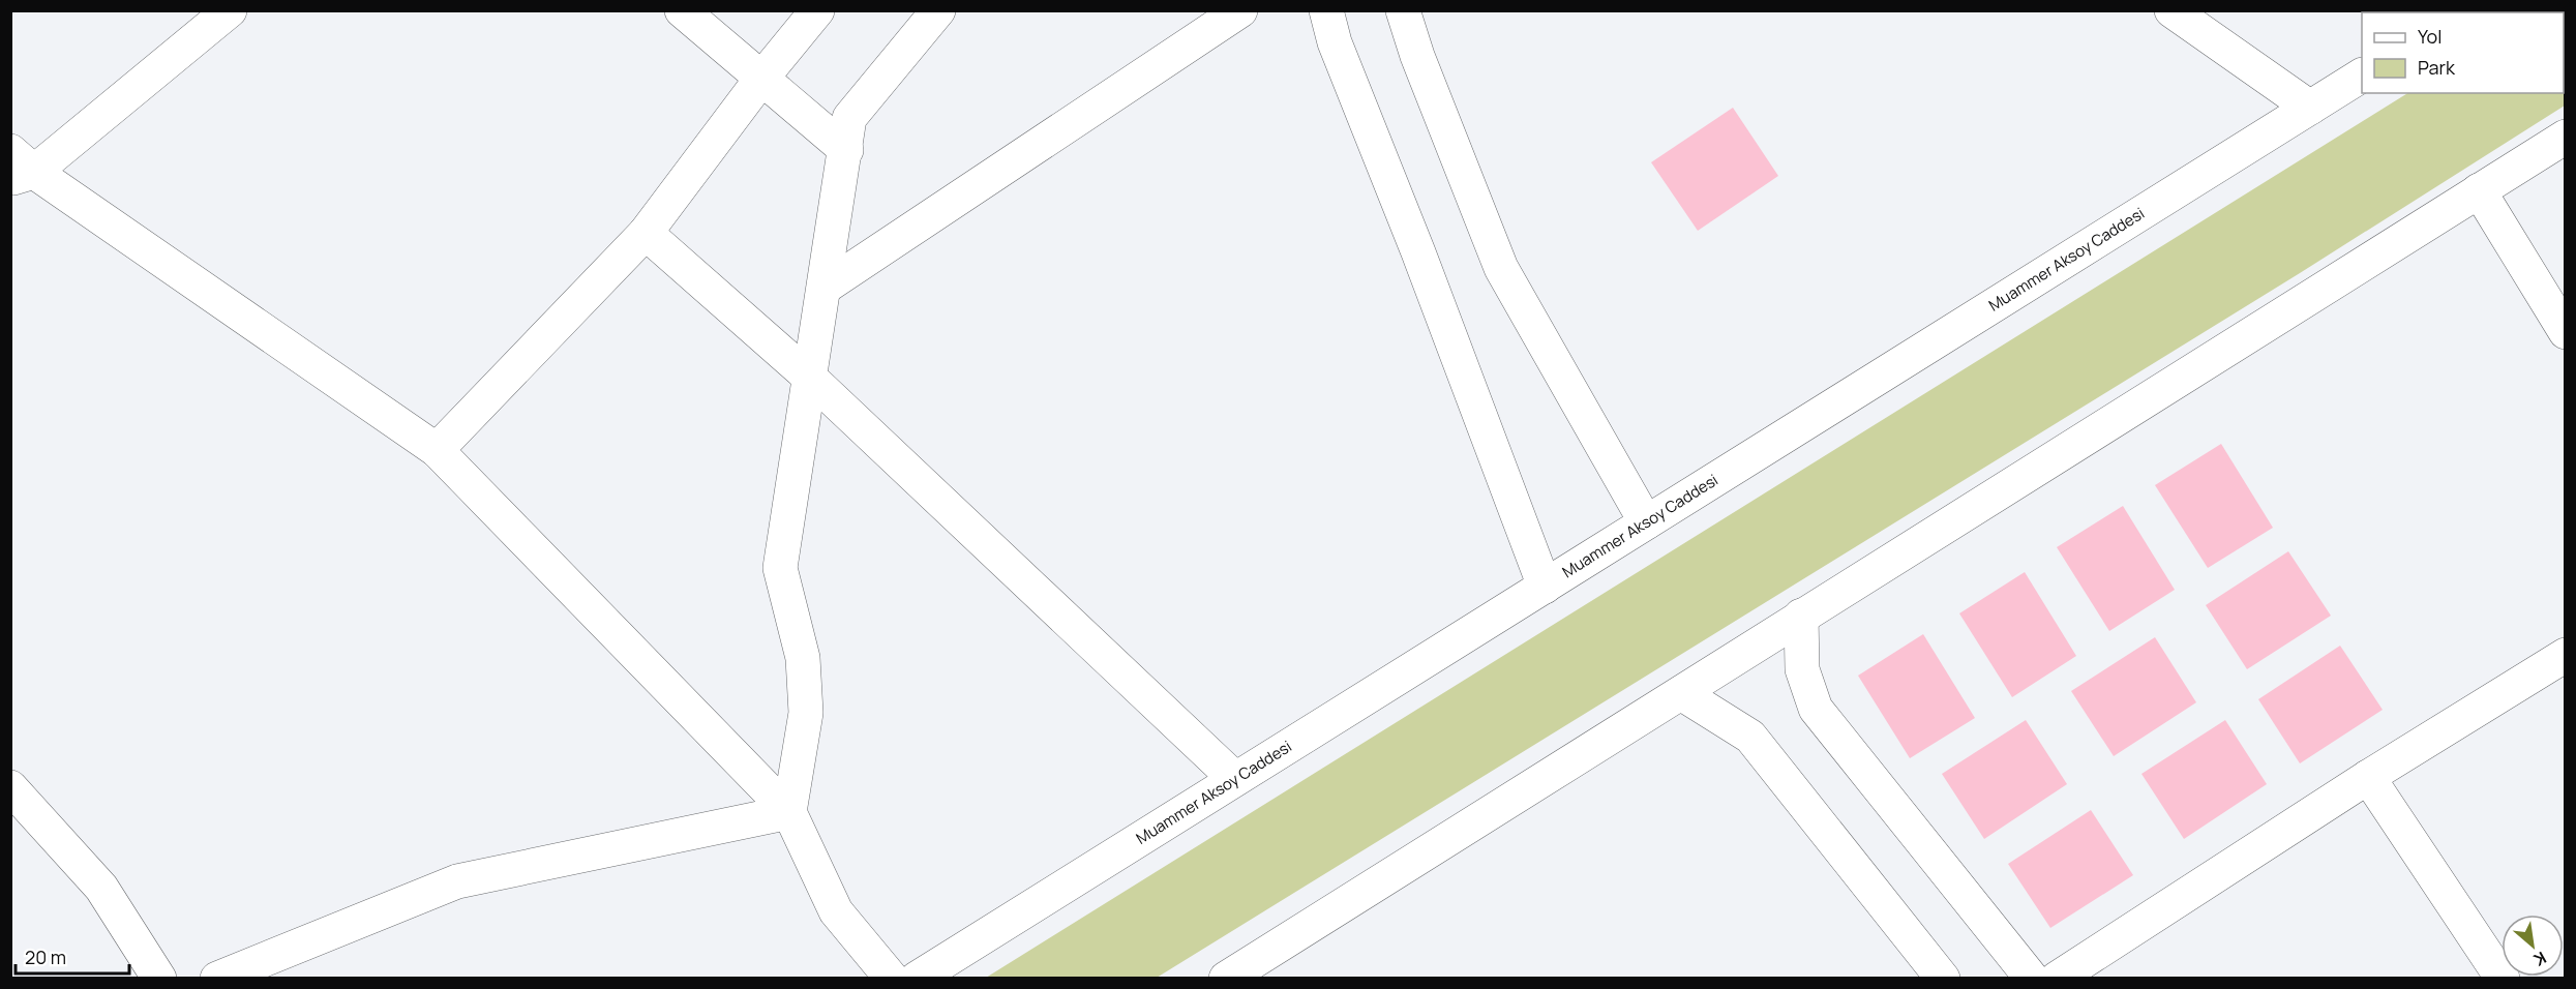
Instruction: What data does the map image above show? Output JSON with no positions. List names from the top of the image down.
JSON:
{
  "streets": {
    "street": ["Muammer Aksoy Caddesi"]
  },
  "legend": ["Yol", "Park"],
  "scale_bar": "20 m",
  "north": "bottom right"
}
